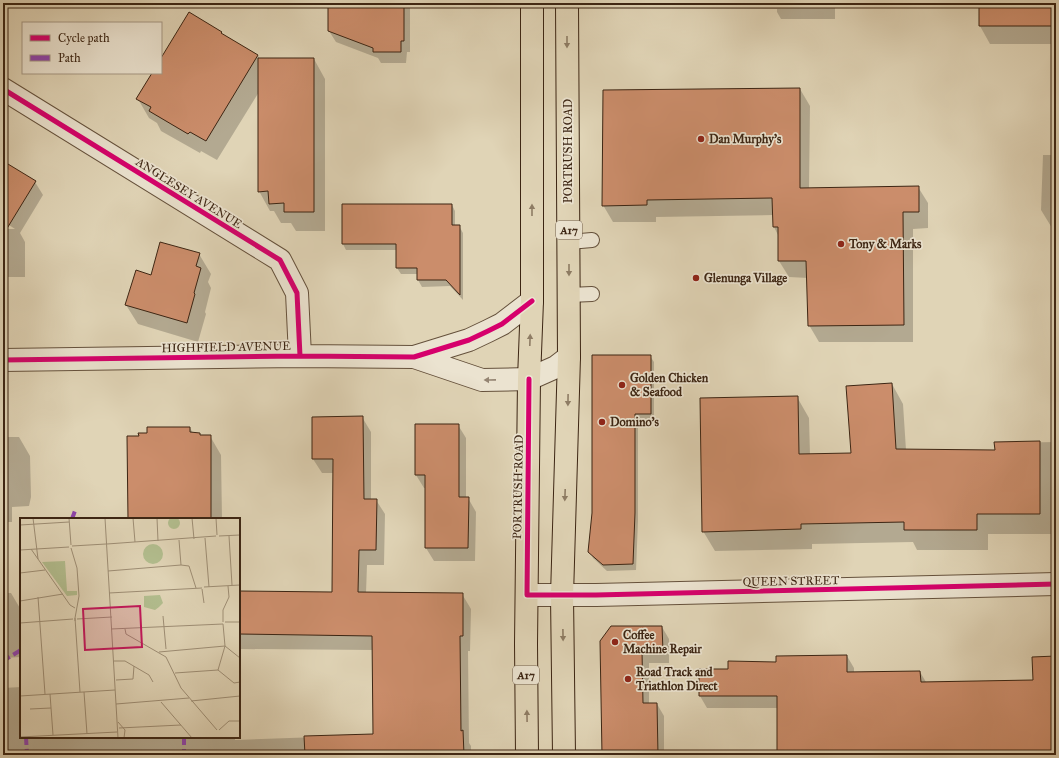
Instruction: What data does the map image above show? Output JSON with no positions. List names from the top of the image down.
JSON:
{
  "streets": {
    "highway": ["PORTRUSH ROAD", "A17"],
    "street": ["ANGLESEY AVENUE", "HIGHFIELD AVENUE", "QUEEN STREET"]
  },
  "crossings": [
    ["PORTRUSH ROAD", "HIGHFIELD AVENUE"],
    ["PORTRUSH ROAD", "QUEEN STREET"],
    ["ANGLESEY AVENUE", "HIGHFIELD AVENUE"]
  ],
  "places": [
    "Dan Murphy's",
    "Tony & Marks",
    "Glenunga Village",
    "Golden Chicken & Seafood",
    "Domino's",
    "Coffee Machine Repair",
    "Road Track and Triathlon Direct"
  ],
  "legend": ["Cycle path", "Path"]
}
